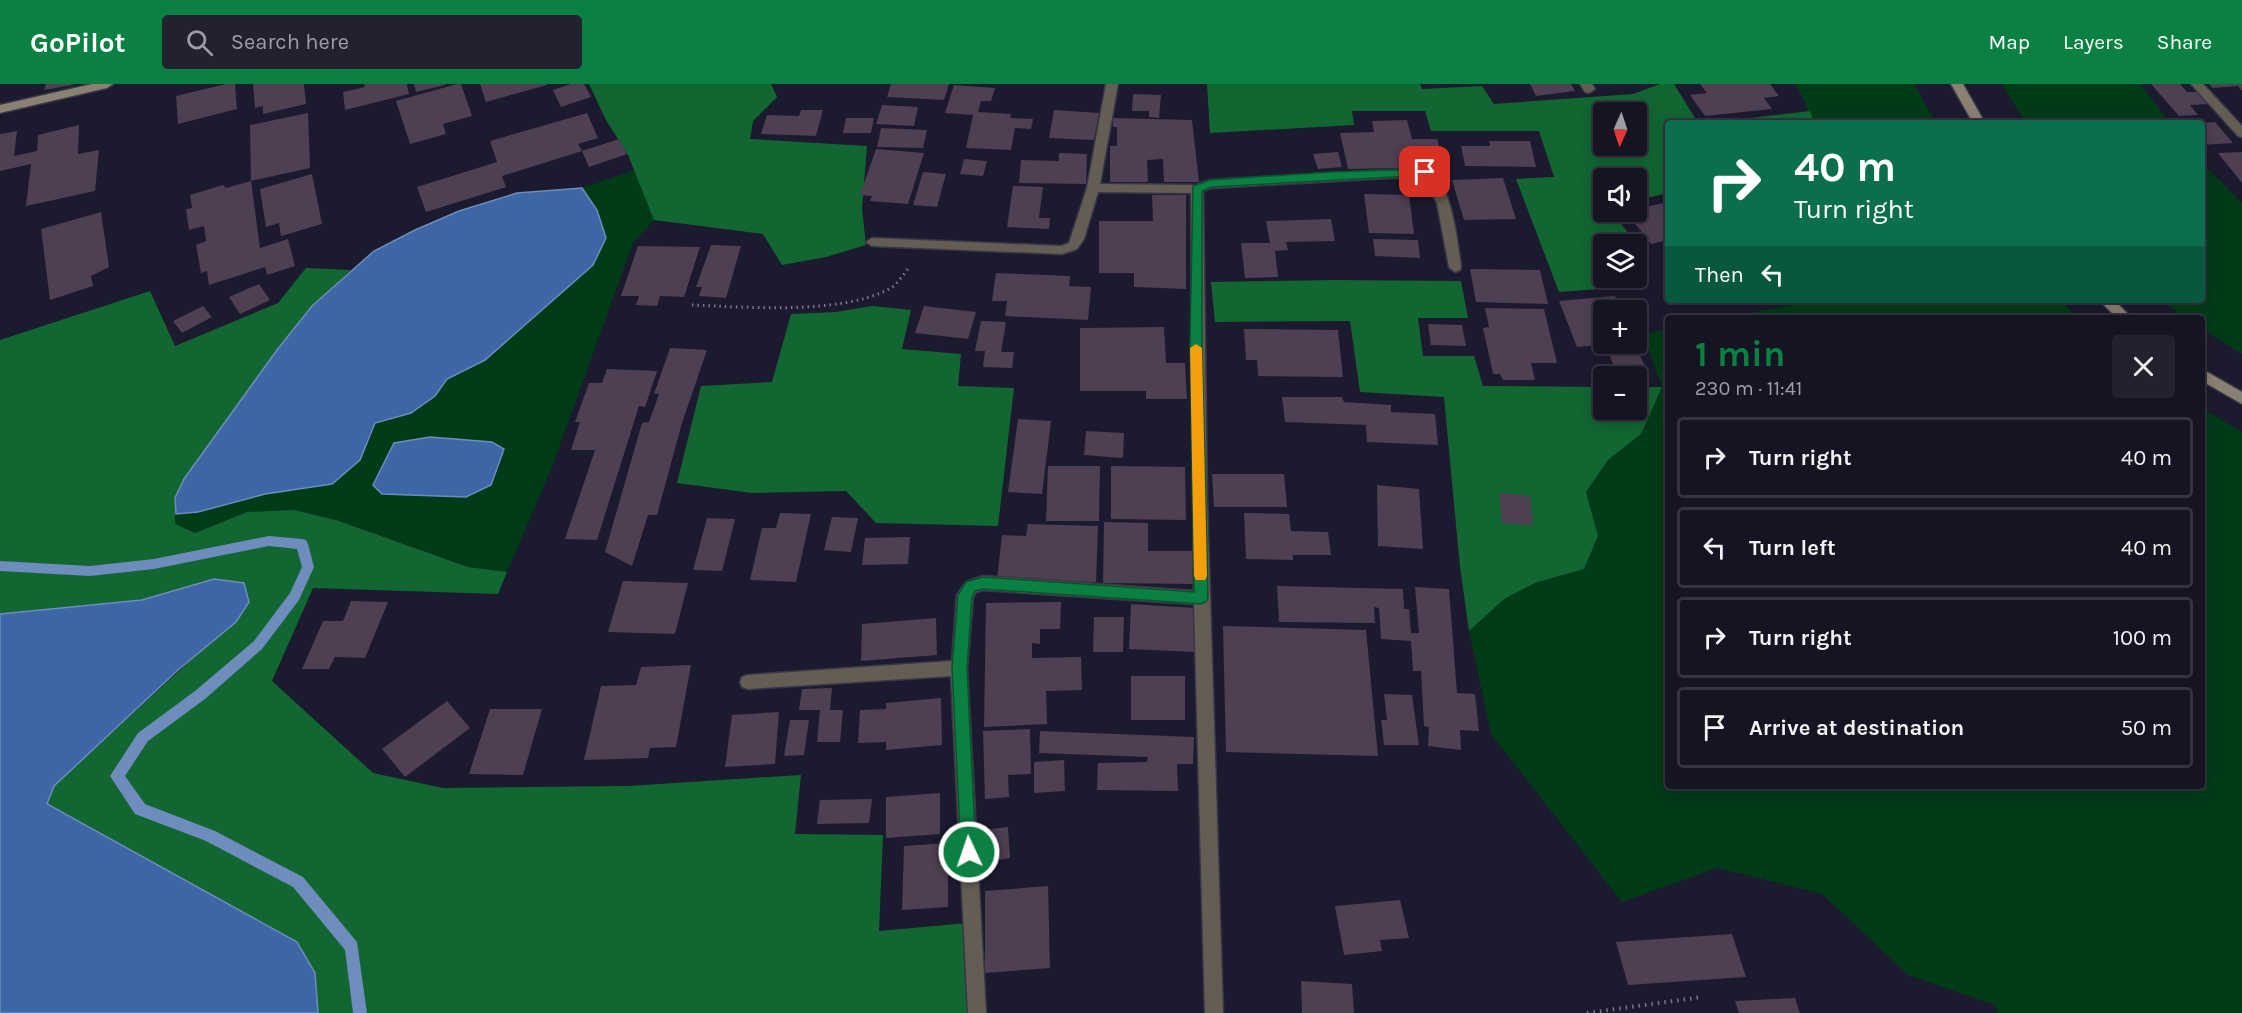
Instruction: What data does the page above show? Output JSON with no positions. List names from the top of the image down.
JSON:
{
  "north": "bottom",
  "page": {
    "header": "GoPilot",
    "search": "Search here",
    "nav": ["Map", "Layers", "Share"],
    "map_buttons": ["+", "−"],
    "turn": ["40 m", "Turn right"],
    "then": "Then",
    "heading": ["1 min", "230 m · 11:41"],
    "list": [
      {
        "name": "Turn right",
        "value": "40 m"
      },
      {
        "name": "Turn left",
        "value": "40 m"
      },
      {
        "name": "Turn right",
        "value": "100 m"
      },
      {
        "name": "Arrive at destination",
        "value": "50 m"
      }
    ]
  }
}
